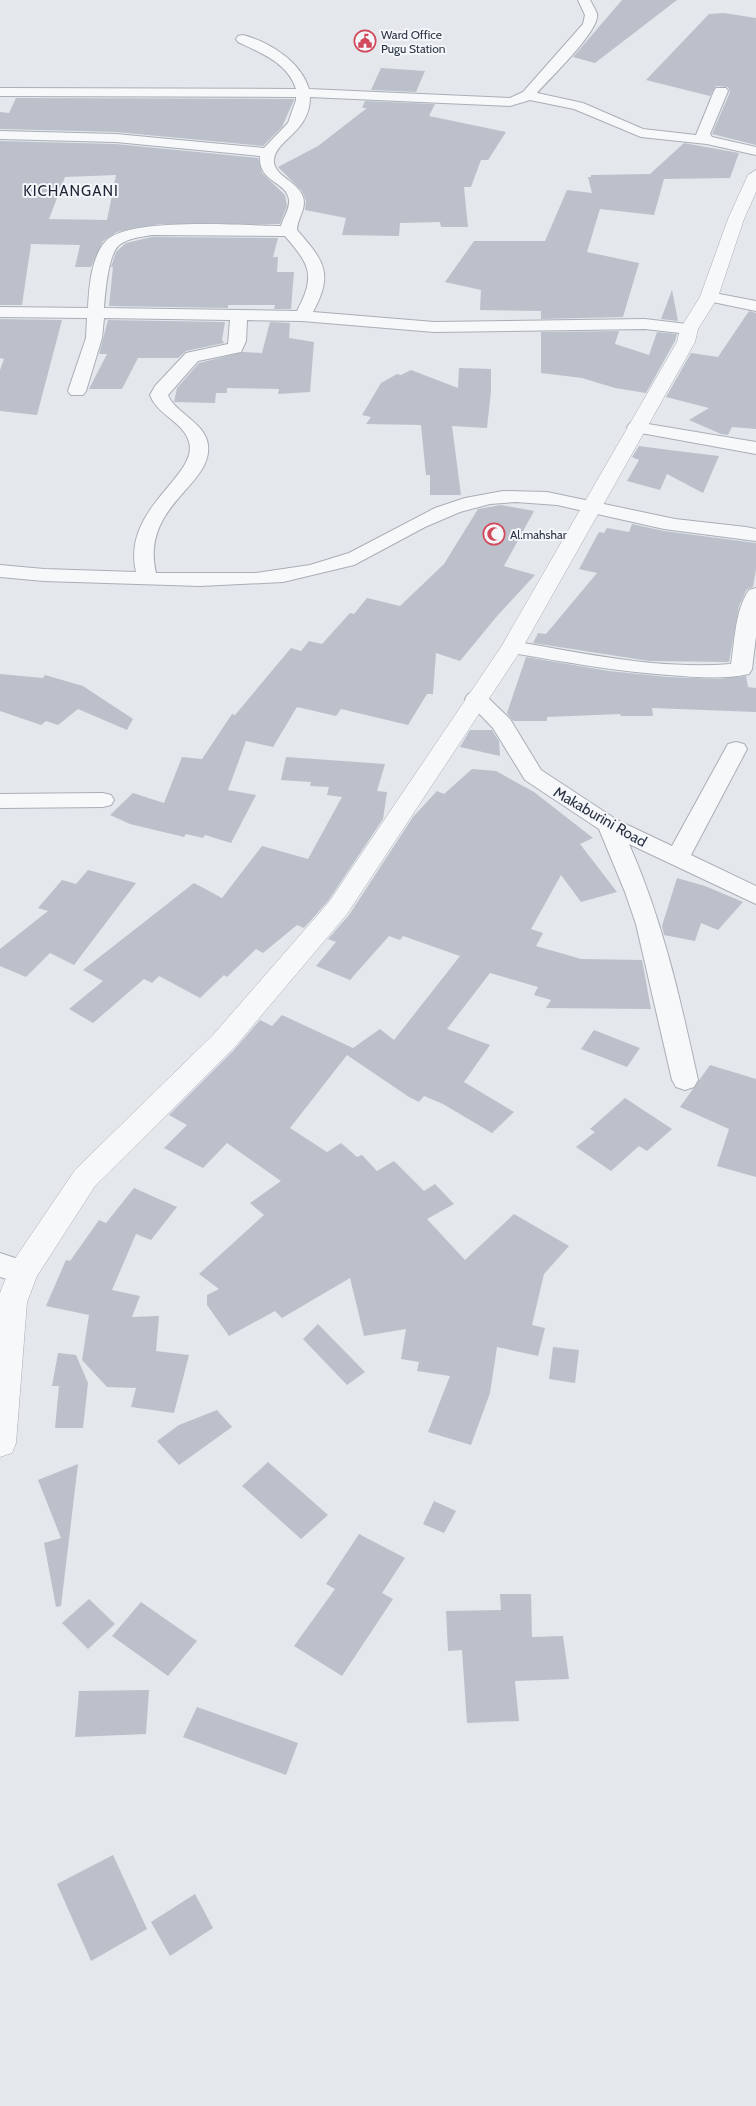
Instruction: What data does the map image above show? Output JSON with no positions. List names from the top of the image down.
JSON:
{
  "streets": {
    "street": ["Makaburini Road"]
  },
  "districts": ["KICHANGANI"],
  "places": {
    "public building": ["Ward Office Pugu Station"],
    "mosque": ["Al.mahshar"]
  }
}
